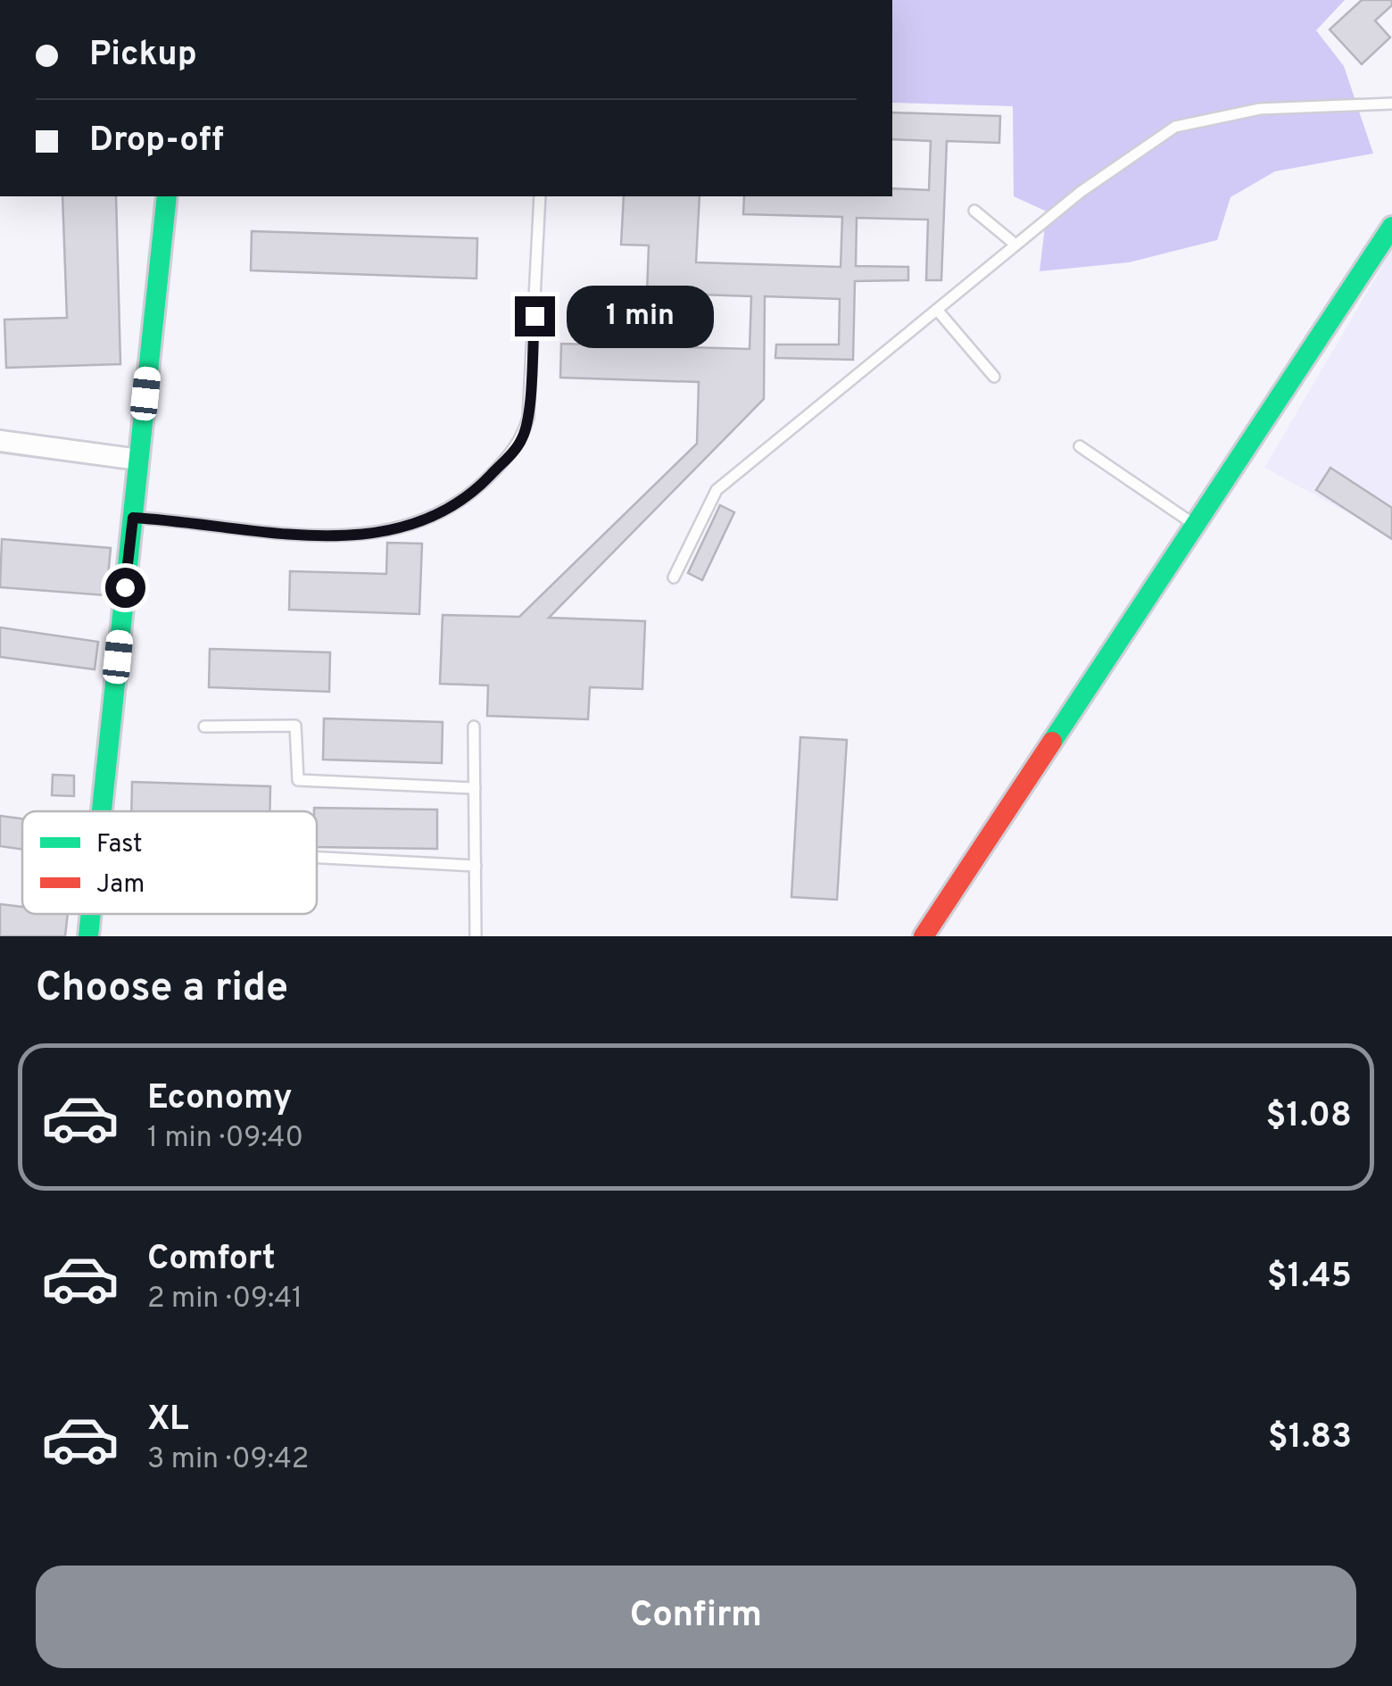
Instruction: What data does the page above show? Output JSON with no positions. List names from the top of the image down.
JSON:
{
  "legend": ["Fast", "Jam"],
  "page": {
    "banner": ["Pickup", "Drop-off"],
    "bubble": "1 min",
    "heading": "Choose a ride",
    "list": [
      {
        "name": "Economy",
        "note": "1 min · 09:40",
        "value": "$1.08"
      },
      {
        "name": "Comfort",
        "note": "2 min · 09:41",
        "value": "$1.45"
      },
      {
        "name": "XL",
        "note": "3 min · 09:42",
        "value": "$1.83"
      }
    ],
    "buttons": "Confirm"
  }
}
